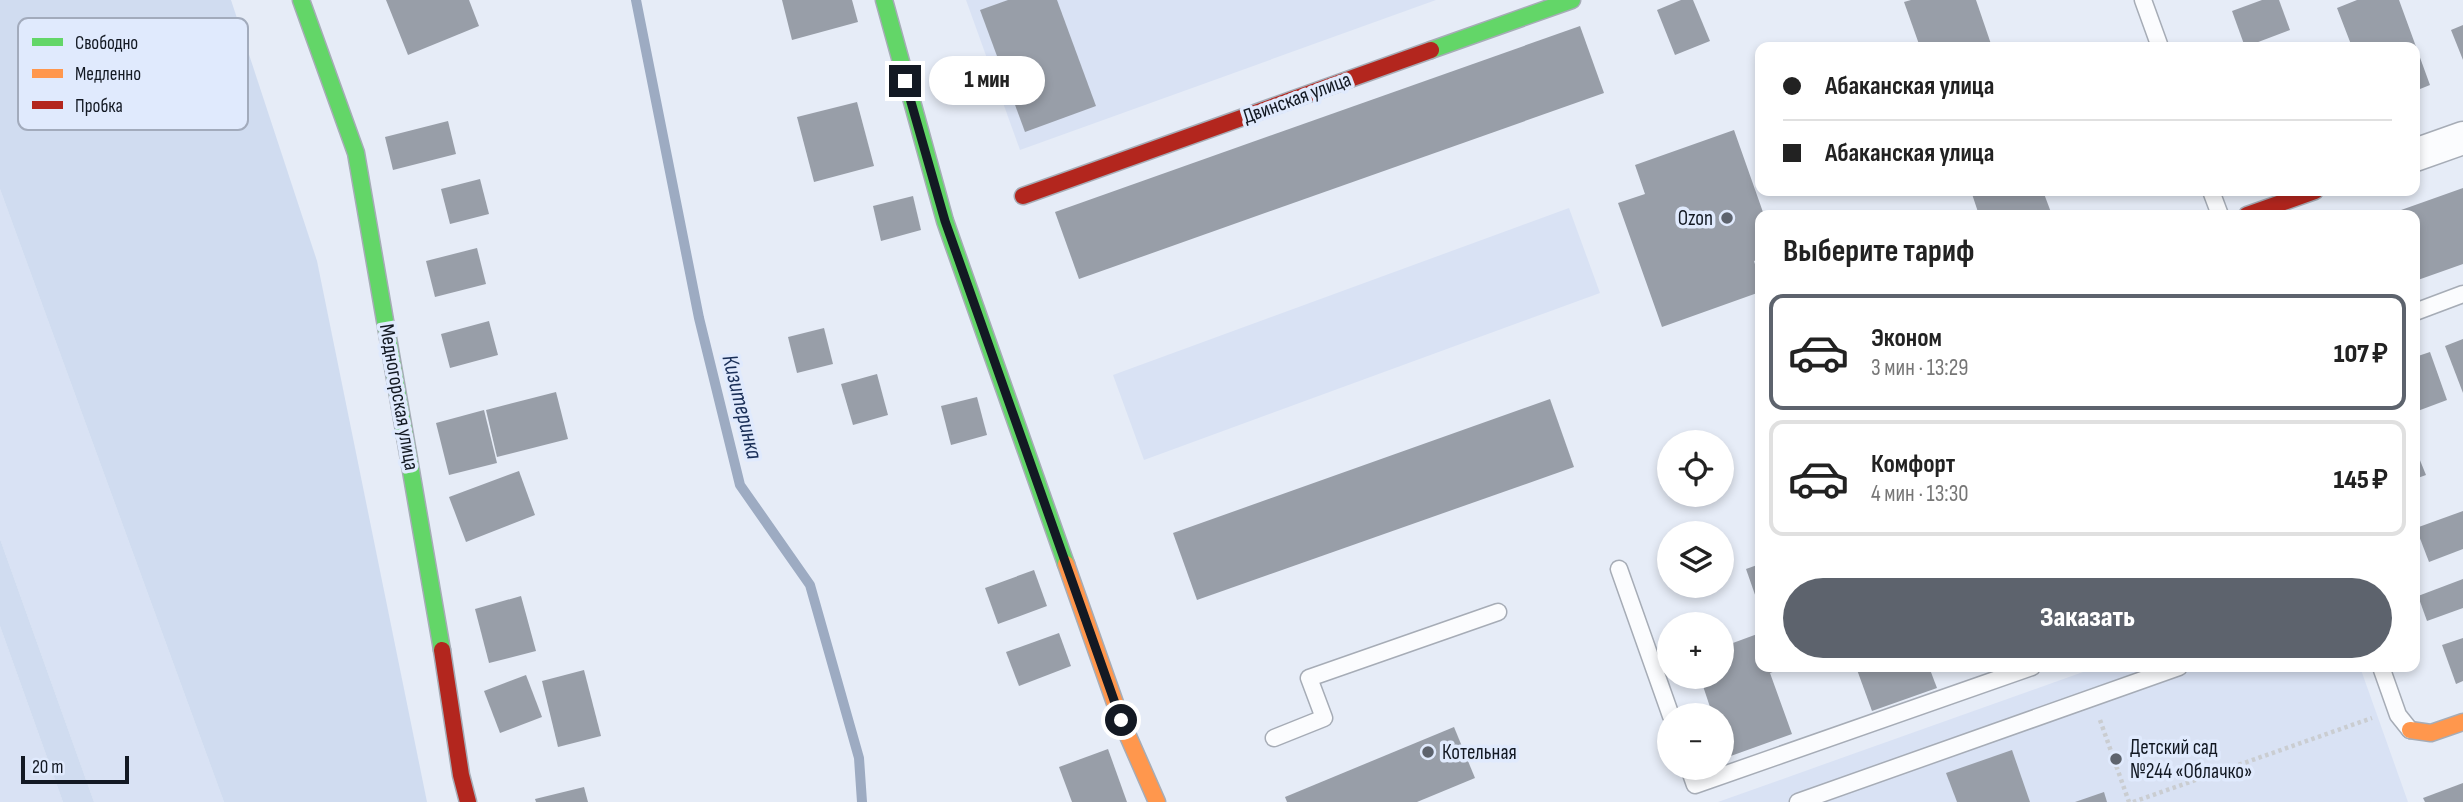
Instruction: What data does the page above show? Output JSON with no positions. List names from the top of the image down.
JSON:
{
  "streets": {
    "street": ["Двинская улица", "Медногорская улица"]
  },
  "water": ["Кизитеринка"],
  "places": ["Ozon", "Котельная", "Детский сад №244 «Облачко»"],
  "legend": ["Свободно", "Медленно", "Пробка"],
  "scale_bar": "20 m",
  "page": {
    "banner": ["Абаканская улица", "Абаканская улица"],
    "bubble": "1 мин",
    "heading": "Выберите тариф",
    "list": [
      {
        "name": "Эконом",
        "note": "3 мин · 13:29",
        "value": "107 ₽"
      },
      {
        "name": "Комфорт",
        "note": "4 мин · 13:30",
        "value": "145 ₽"
      }
    ],
    "map_buttons": ["+", "−"],
    "buttons": "Заказать",
    "scale": "20 m"
  }
}
